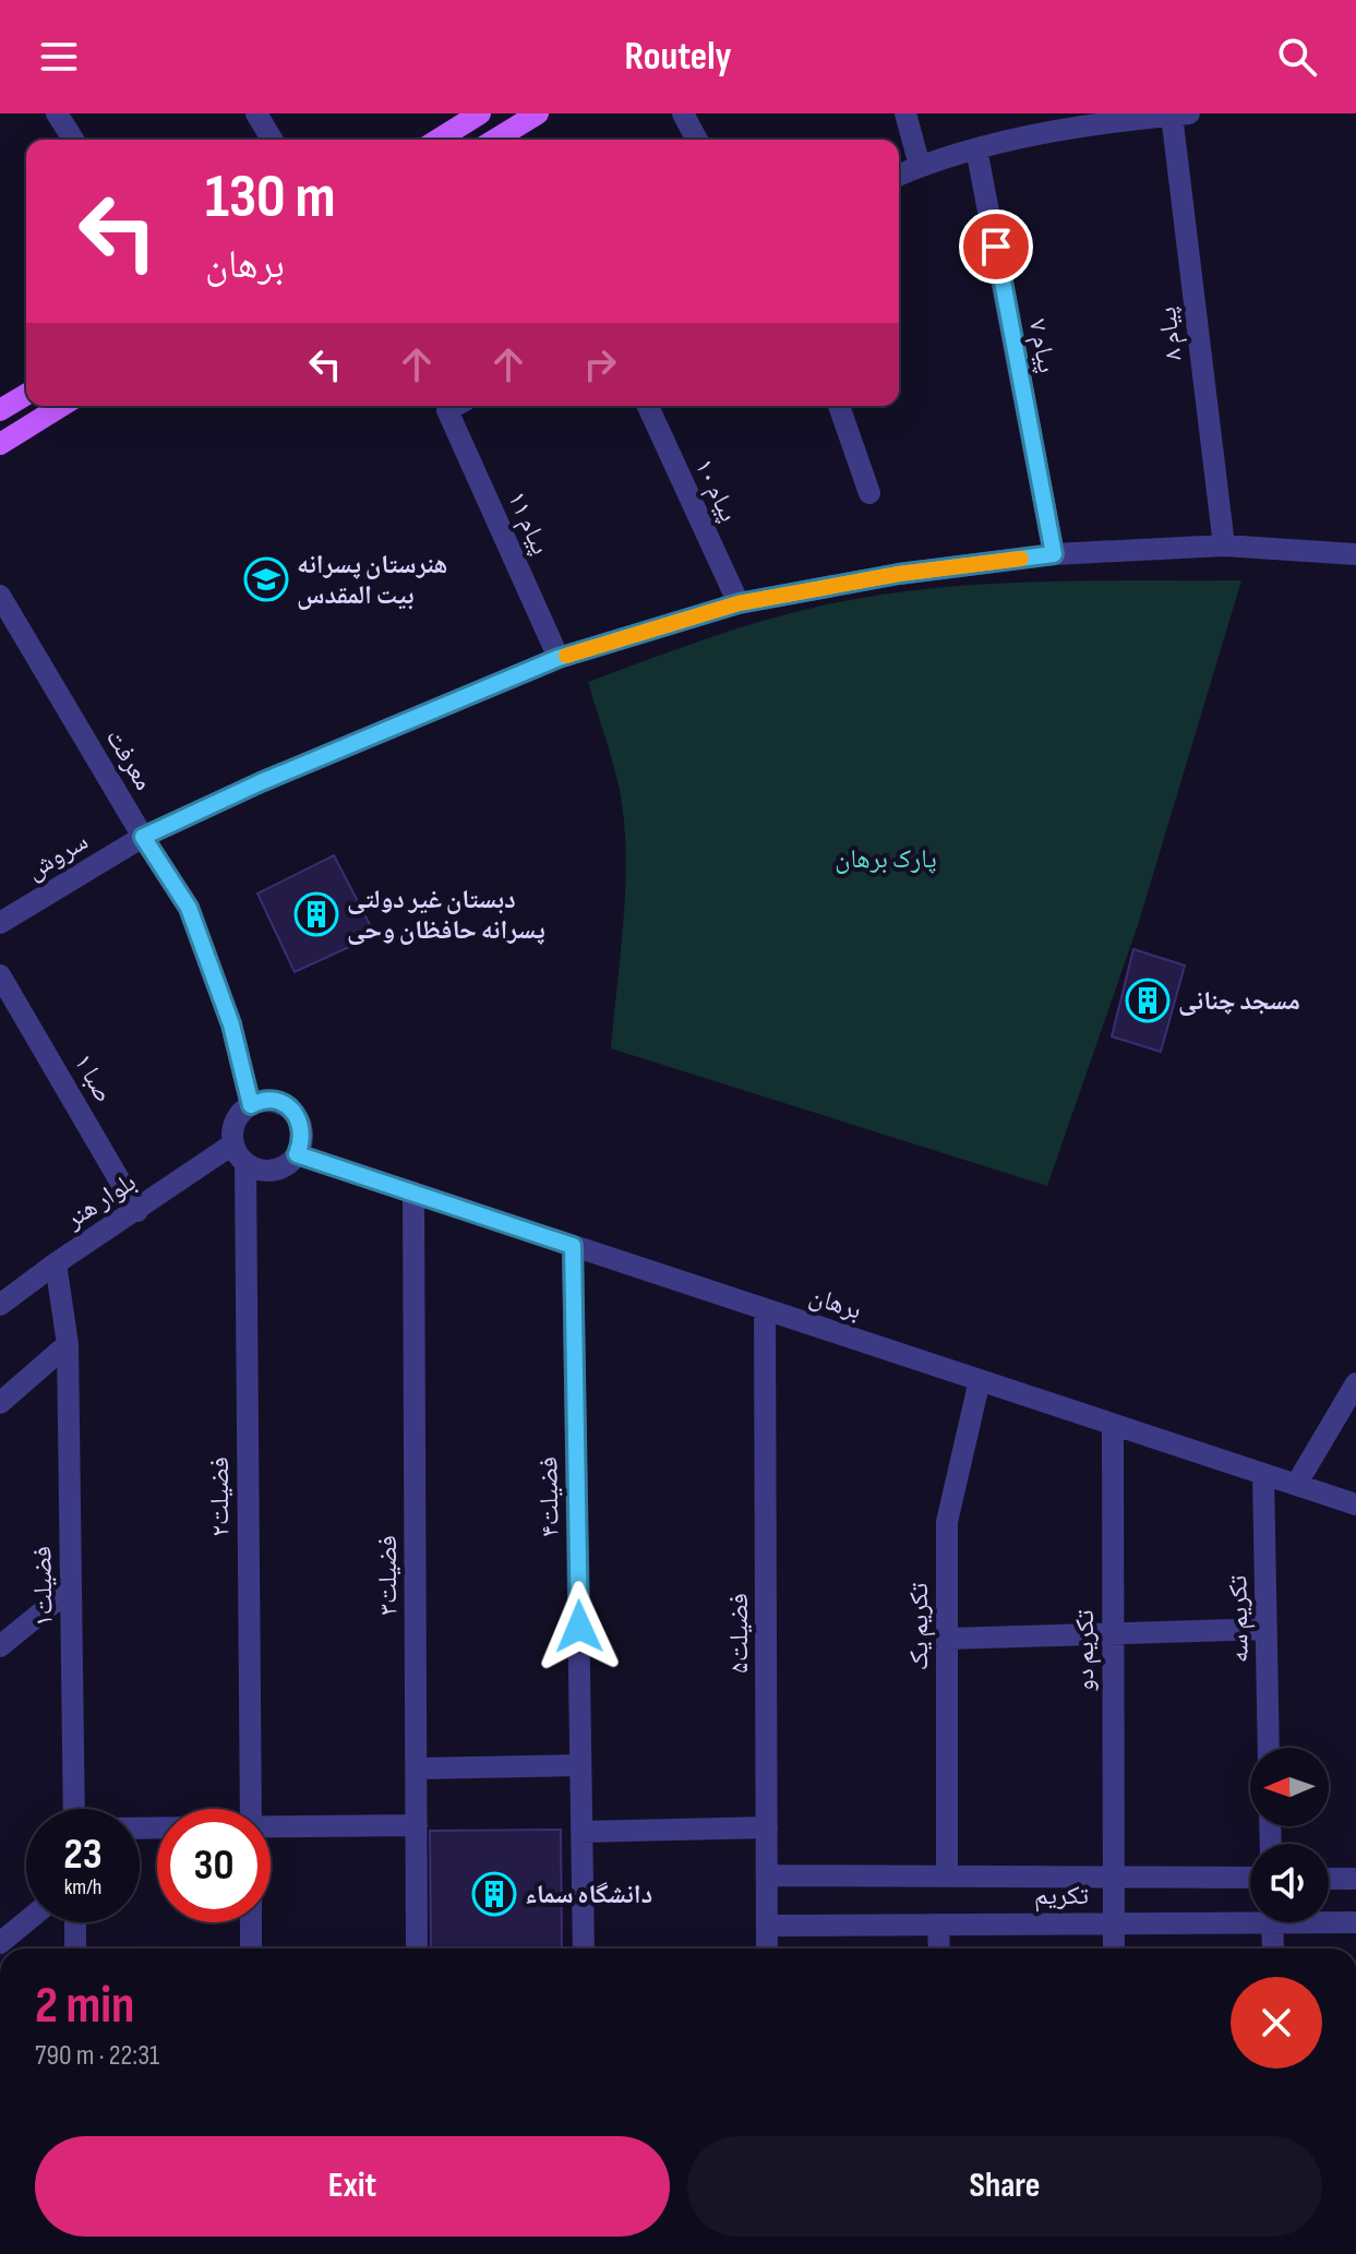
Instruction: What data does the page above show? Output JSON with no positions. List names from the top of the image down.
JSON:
{
  "streets": {
    "street": [
      "پیام ۸",
      "پیام ۷",
      "پیام ۱۰",
      "پیام ۱۱",
      "معرفت",
      "سروش",
      "صبا ۱",
      "بلوار هنر",
      "برهان",
      "فضیلت۲",
      "فضیلت۴",
      "فضیلت۳",
      "فضیلت۱",
      "تکریم سه",
      "تکریم یک",
      "فضیلت۵",
      "تکریم دو",
      "تکریم"
    ]
  },
  "crossings": [
    ["پیام ۸", "سروش"],
    ["پیام ۷", "سروش"],
    ["پیام ۱۰", "سروش"],
    ["پیام ۱۱", "سروش"],
    ["معرفت", "سروش"],
    ["معرفت", "بلوار هنر"],
    ["معرفت", "برهان"],
    ["معرفت", "فضیلت۲"],
    ["صبا ۱", "بلوار هنر"],
    ["بلوار هنر", "برهان"],
    ["بلوار هنر", "فضیلت۲"],
    ["بلوار هنر", "فضیلت۱"],
    ["برهان", "فضیلت۲"],
    ["برهان", "فضیلت۴"],
    ["برهان", "فضیلت۳"],
    ["برهان", "تکریم سه"],
    ["برهان", "تکریم یک"],
    ["برهان", "فضیلت۵"],
    ["برهان", "تکریم دو"],
    ["تکریم یک", "تکریم"],
    ["فضیلت۵", "تکریم"],
    ["تکریم دو", "تکریم"]
  ],
  "parks": ["پارک برهان"],
  "places": {
    "school or university": ["هنرستان پسرانه بیت المقدس"],
    "building": ["دبستان غیر دولتی پسرانه حافظان وحی", "مسجد چنانی", "دانشگاه سماء"]
  },
  "north": "left",
  "page": {
    "header": "Routely",
    "turn": ["130 m", "برهان"],
    "speed": "23 km/h",
    "limit": "30",
    "heading": ["2 min", "790 m · 22:31"],
    "buttons": ["Exit", "Share"]
  }
}
